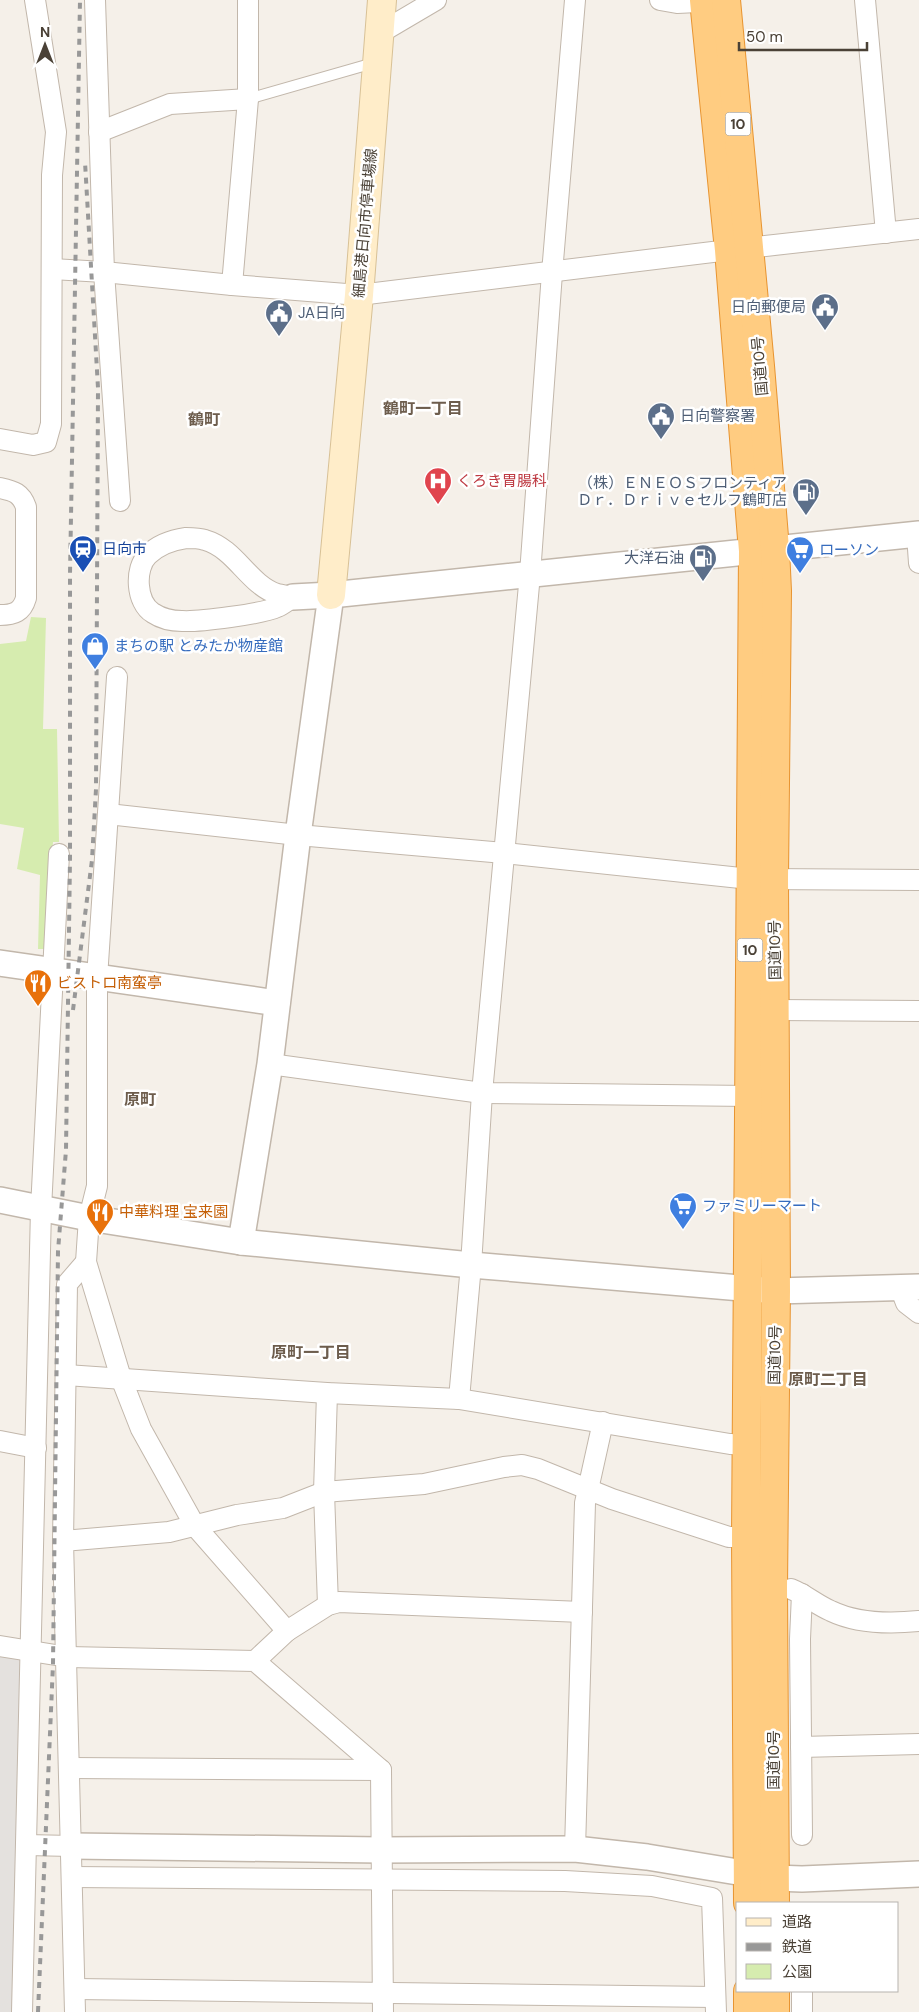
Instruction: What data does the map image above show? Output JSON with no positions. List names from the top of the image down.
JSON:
{
  "streets": {
    "highway": ["10", "国道10号"],
    "main road": ["細島港日向市停車場線"]
  },
  "districts": [
    "鶴町一丁目",
    "鶴町",
    "原町",
    "原町一丁目",
    "原町二丁目"
  ],
  "places": {
    "public building": ["日向郵便局", "JA日向", "日向警察署"],
    "hospital": ["くろき胃腸科"],
    "fuel station": ["（株）ＥＮＥＯＳフロンティア Ｄｒ．Ｄｒｉｖｅセルフ鶴町店", "大洋石油"],
    "station": ["日向市"],
    "supermarket": ["ローソン", "ファミリーマート"],
    "shop": ["まちの駅 とみたか物産館"],
    "restaurant": ["ビストロ南蛮亭", "中華料理 宝来園"]
  },
  "legend": ["道路", "鉄道", "公園"],
  "scale_bar": "50 m",
  "north": "top"
}
